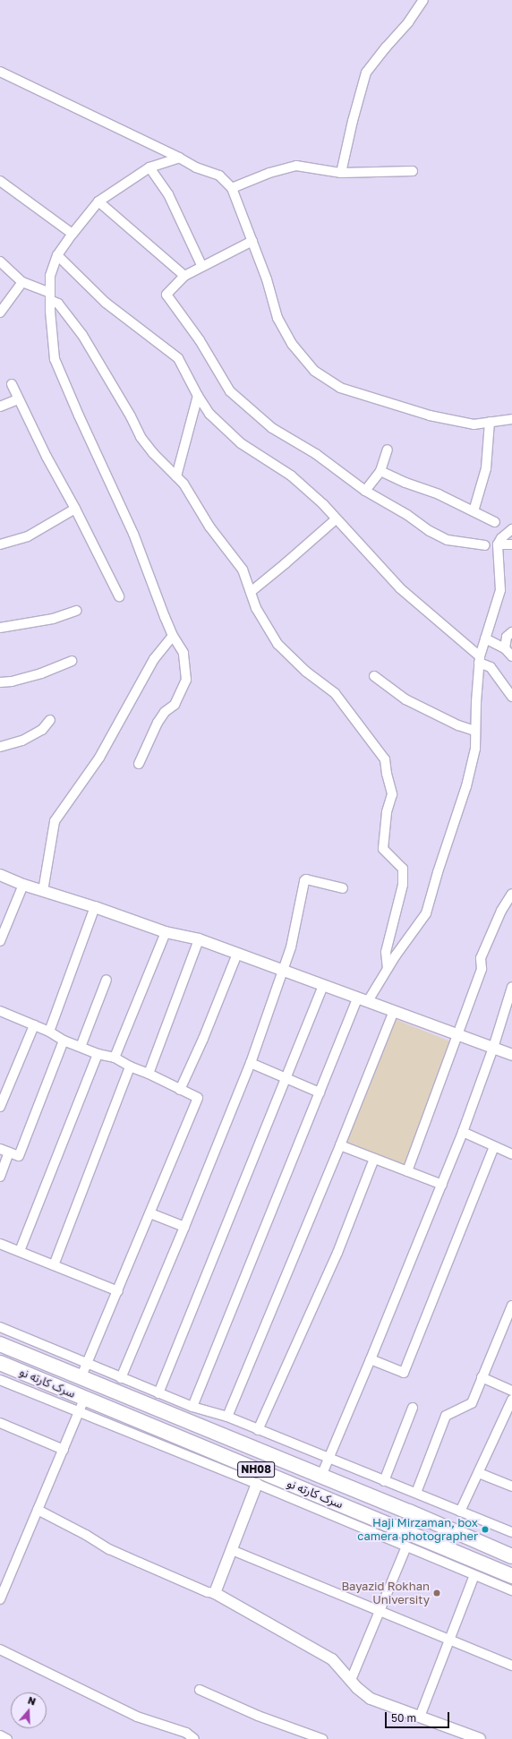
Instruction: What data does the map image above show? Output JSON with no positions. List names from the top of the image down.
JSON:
{
  "streets": {
    "highway": ["سرک کارته نو", "NH08"]
  },
  "places": ["Haji Mirzaman, box camera photographer", "Bayazid Rokhan University"],
  "scale_bar": "50 m",
  "north": "top"
}
